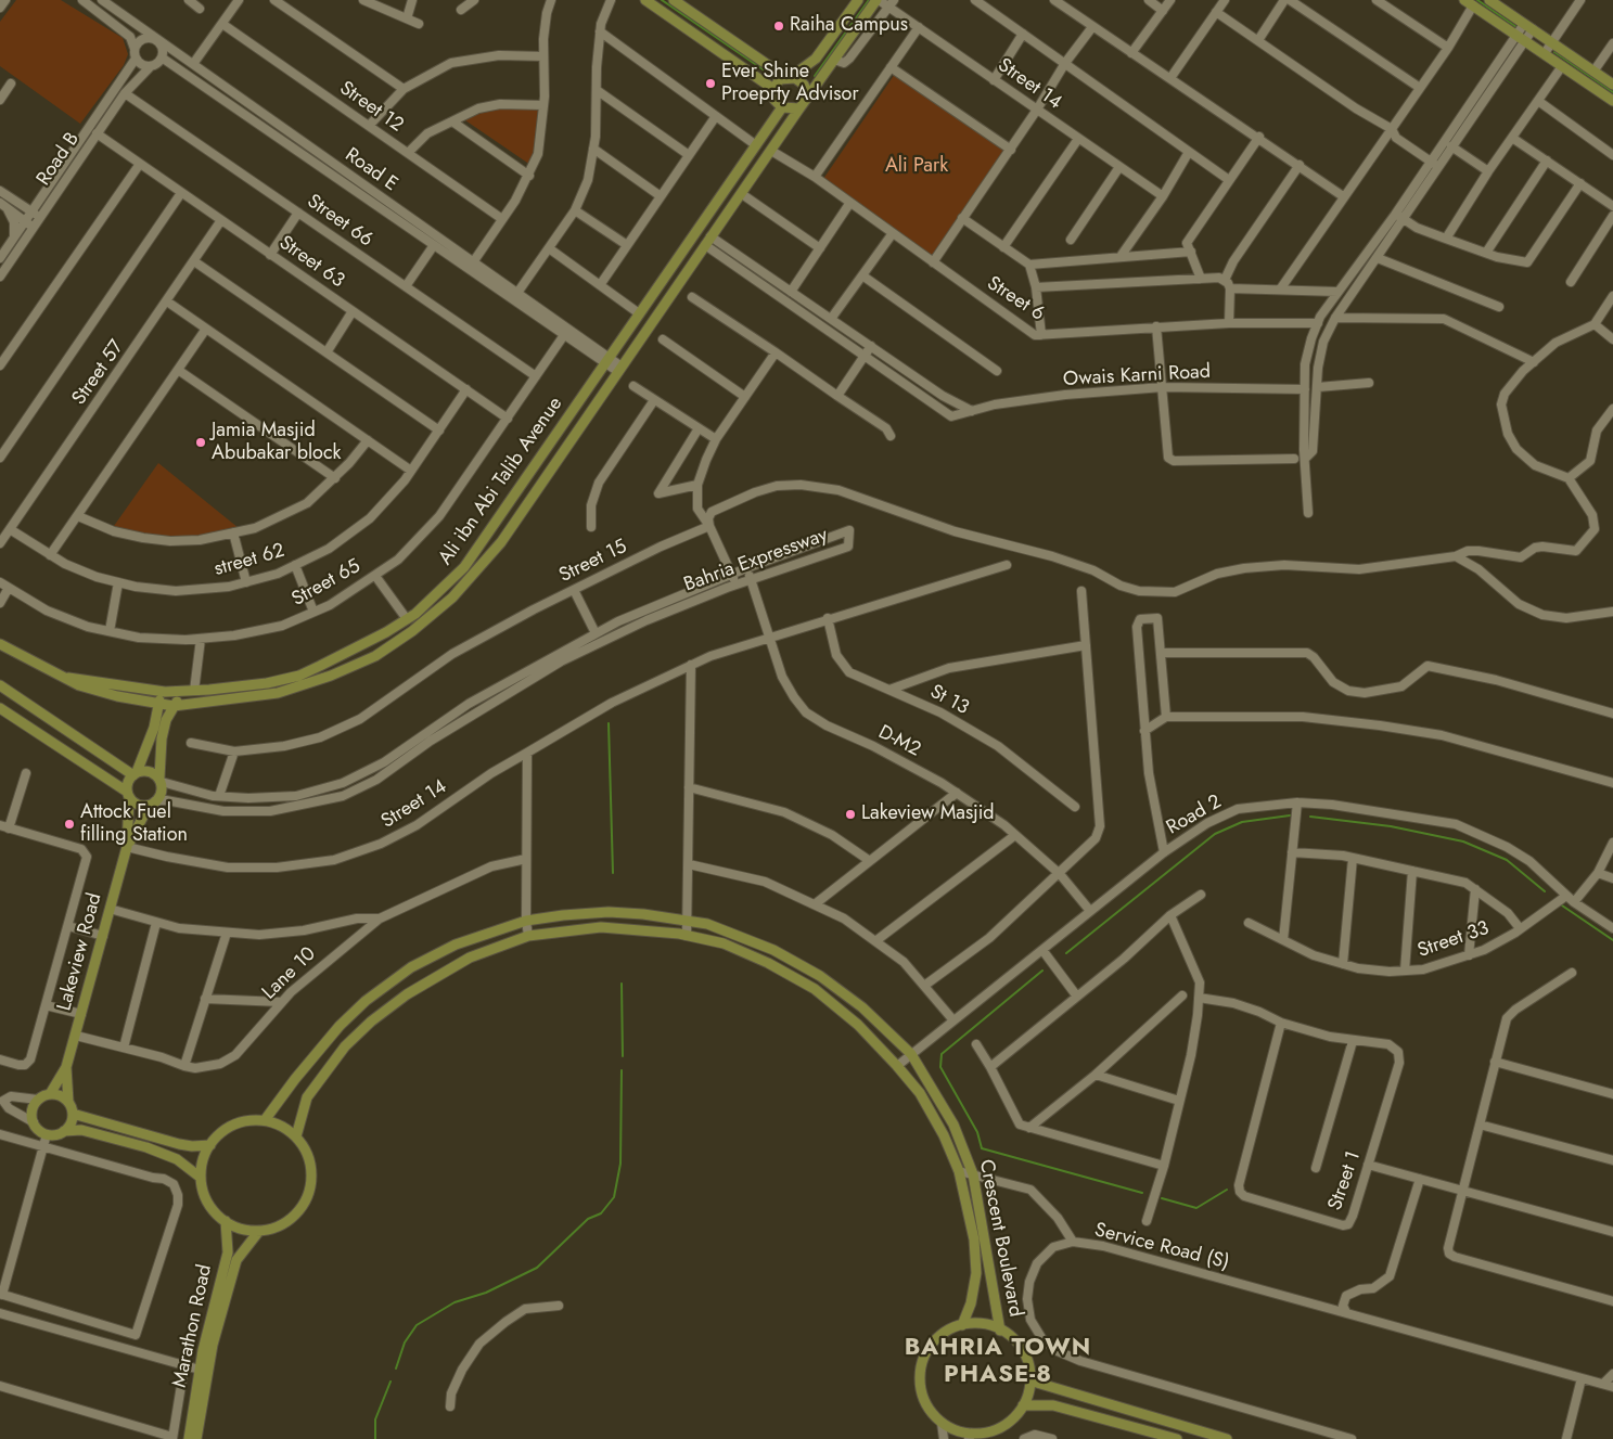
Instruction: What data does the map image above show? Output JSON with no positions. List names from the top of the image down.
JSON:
{
  "streets": {
    "main road": [
      "Ali ibn Abi Talib Avenue",
      "Lakeview Road",
      "Crescent Boulevard",
      "Marathon Road"
    ],
    "street": [
      "Street 14",
      "Street 12",
      "Road B",
      "Road E",
      "Street 66",
      "Street 63",
      "Street 6",
      "Street 57",
      "Owais Karni Road",
      "street 62",
      "Bahria Expressway",
      "Street 15",
      "Street 65",
      "St 13",
      "D-M2",
      "Road 2",
      "Street 33",
      "Lane 10",
      "Street 1",
      "Service Road (S)"
    ]
  },
  "crossings": [
    ["Street 14", "St 13"],
    ["Street 14", "D-M2"],
    ["Street 14", "Lakeview Road"],
    ["Road B", "Road E"],
    ["Road B", "Street 66"],
    ["Road B", "Street 63"],
    ["Road E", "Ali ibn Abi Talib Avenue"],
    ["Road E", "Street 65"],
    ["Street 66", "Street 65"],
    ["Street 63", "Street 57"],
    ["Street 63", "street 62"],
    ["Street 63", "Street 65"],
    ["Street 6", "Ali ibn Abi Talib Avenue"],
    ["Street 57", "street 62"],
    ["Owais Karni Road", "Ali ibn Abi Talib Avenue"],
    ["Bahria Expressway", "D-M2"],
    ["D-M2", "Road 2"],
    ["Road 2", "Street 33"],
    ["Road 2", "Crescent Boulevard"],
    ["Lakeview Road", "Lane 10"],
    ["Crescent Boulevard", "Marathon Road"]
  ],
  "districts": ["BAHRIA TOWN PHASE-8"],
  "parks": ["Ali Park"],
  "places": [
    "Raiha Campus",
    "Ever Shine Proeprty Advisor",
    "Jamia Masjid Abubakar block",
    "Lakeview Masjid",
    "Attock Fuel filling Station"
  ]
}
